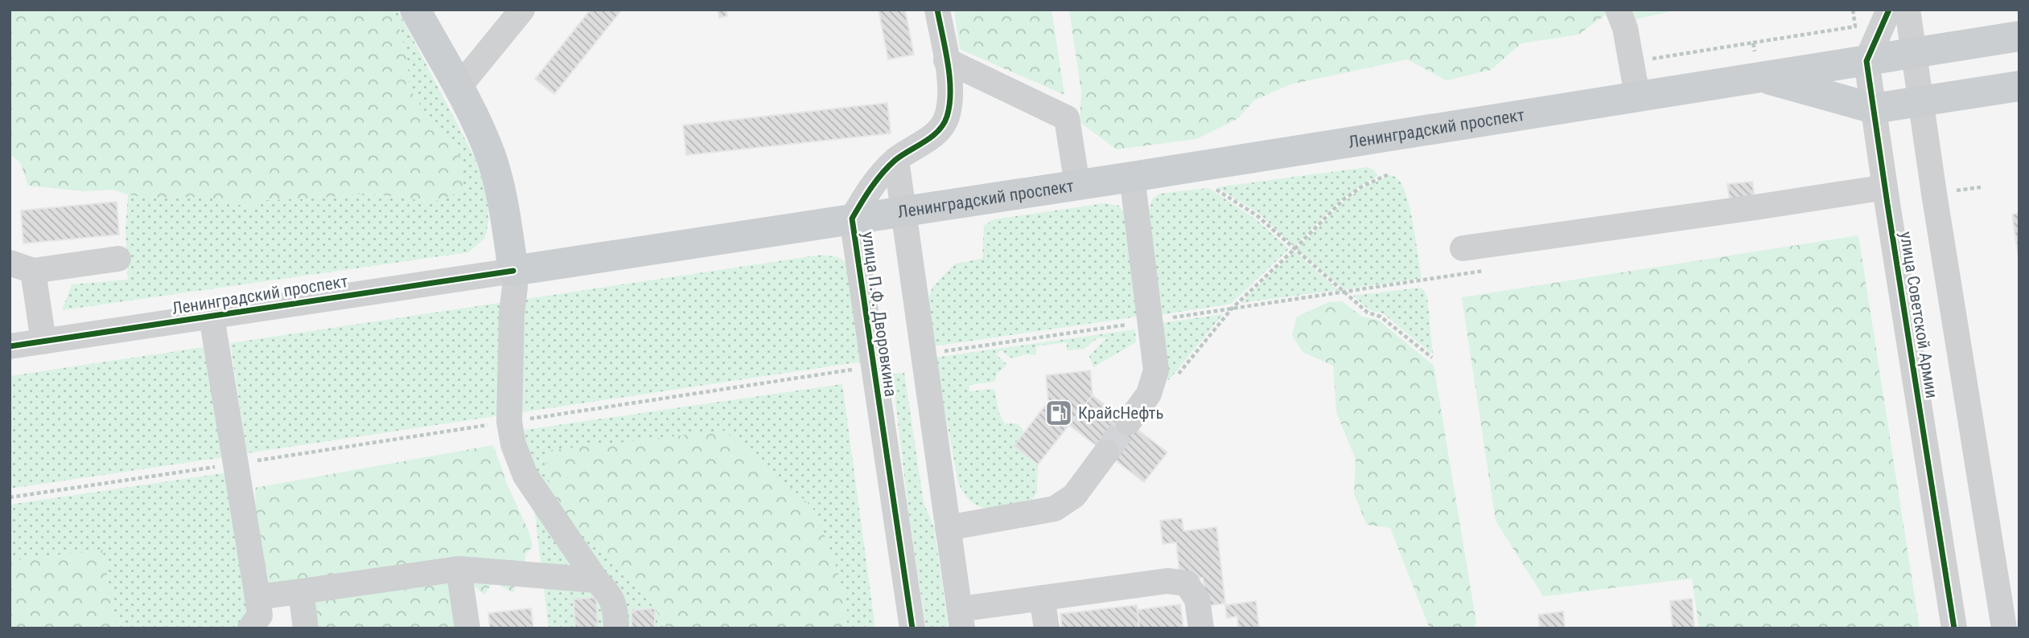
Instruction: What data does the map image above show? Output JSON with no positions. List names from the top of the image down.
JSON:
{
  "streets": {
    "main road": ["Ленинградский проспект"],
    "street": ["улица П.Ф. Дворовкина", "улица Советской Армии"]
  },
  "crossings": [
    ["Ленинградский проспект", "улица П.Ф. Дворовкина"],
    ["Ленинградский проспект", "улица Советской Армии"]
  ],
  "places": {
    "fuel station": ["КрайсНефть"]
  }
}
